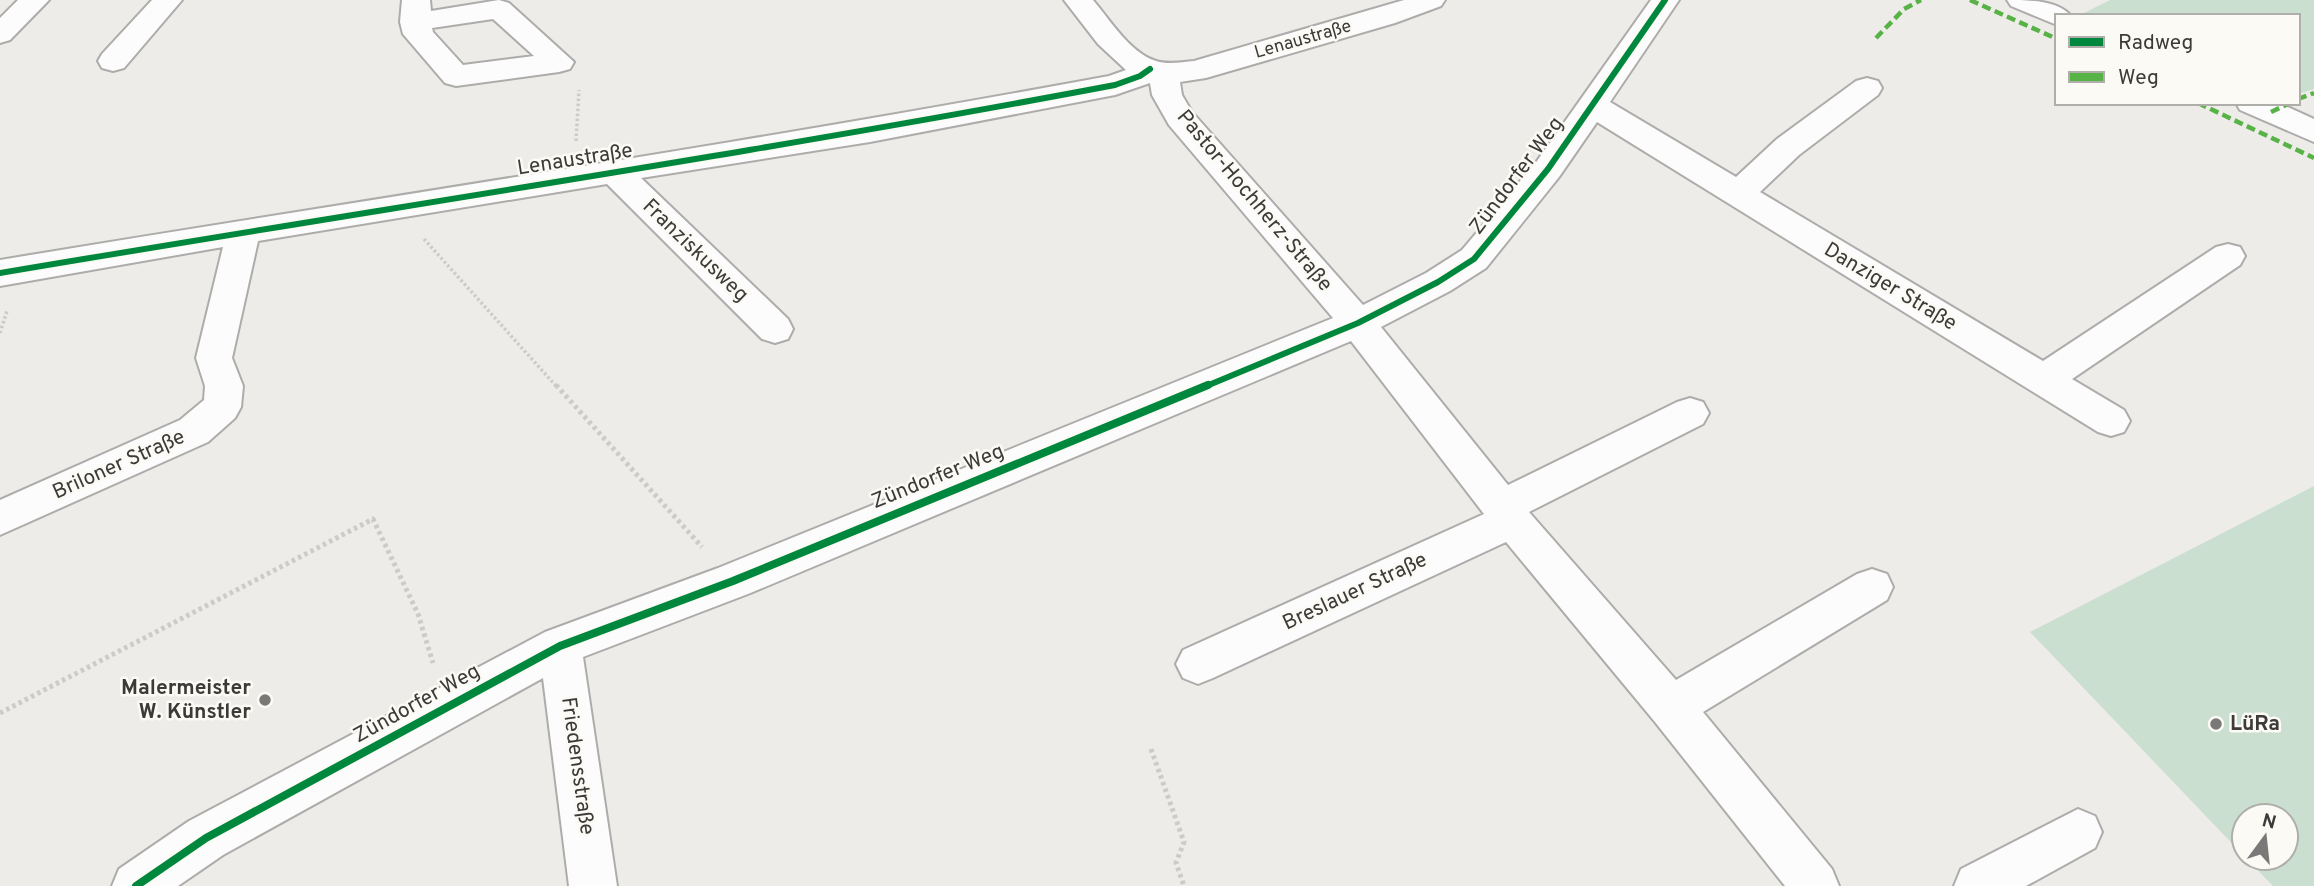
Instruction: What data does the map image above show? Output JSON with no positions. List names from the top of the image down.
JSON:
{
  "streets": {
    "street": [
      "Lenaustraße",
      "Zündorfer Weg",
      "Pastor-Hochherz-Straße",
      "Franziskusweg",
      "Danziger Straße",
      "Briloner Straße",
      "Breslauer Straße",
      "Friedensstraße"
    ]
  },
  "crossings": [
    ["Lenaustraße", "Pastor-Hochherz-Straße"],
    ["Lenaustraße", "Franziskusweg"],
    ["Lenaustraße", "Briloner Straße"],
    ["Zündorfer Weg", "Pastor-Hochherz-Straße"],
    ["Zündorfer Weg", "Danziger Straße"],
    ["Zündorfer Weg", "Friedensstraße"]
  ],
  "places": ["Malermeister W. Künstler", "LüRa"],
  "legend": ["Radweg", "Weg"],
  "north": "top"
}
